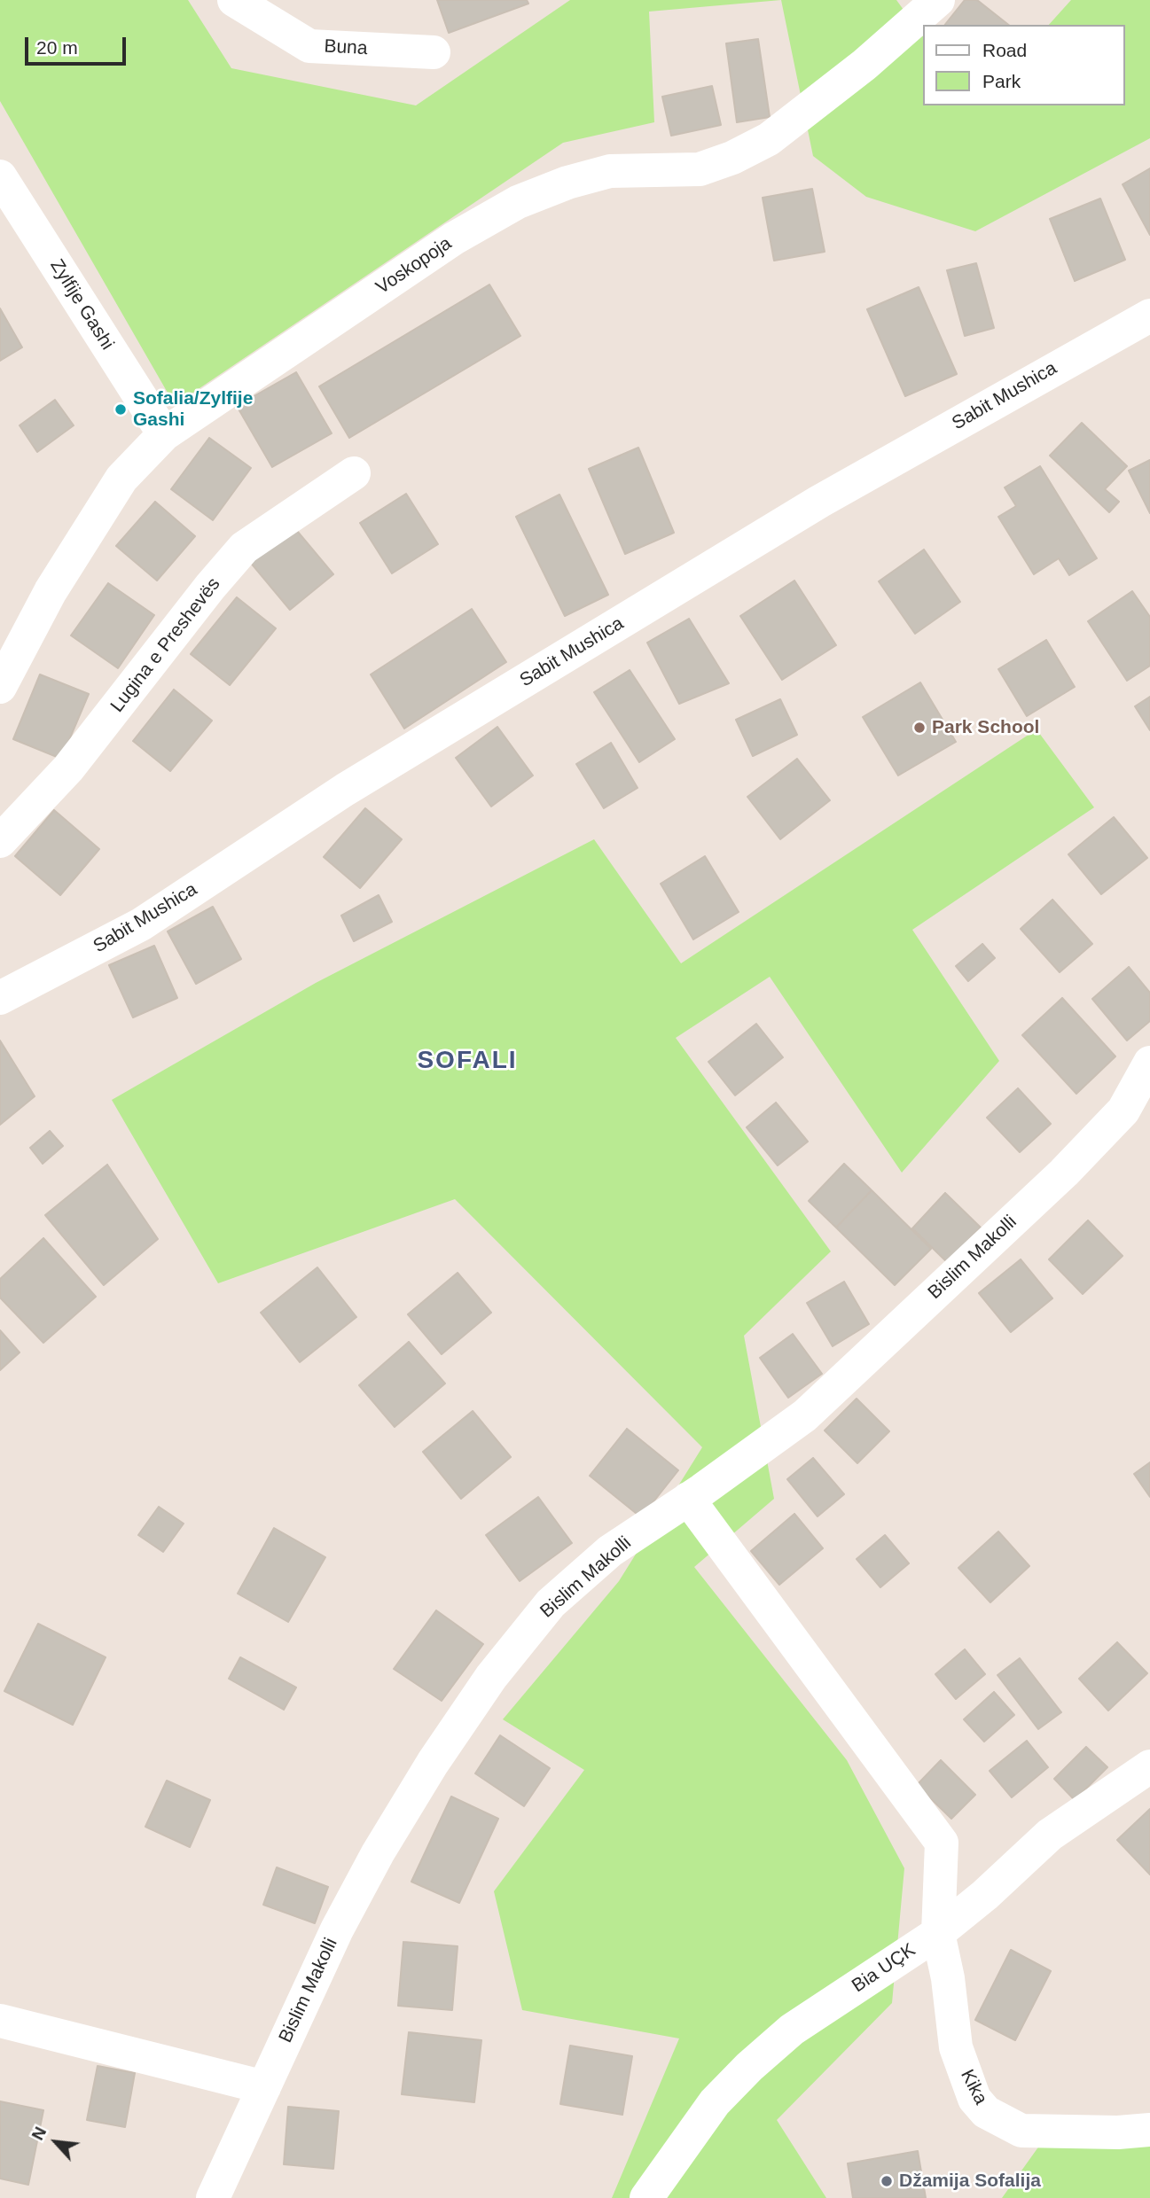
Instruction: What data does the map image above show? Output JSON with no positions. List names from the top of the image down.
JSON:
{
  "streets": {
    "street": [
      "Buna",
      "Voskopoja",
      "Zylfije Gashi",
      "Sabit Mushica",
      "Lugina e Preshevës",
      "Bislim Makolli",
      "Bia UÇK",
      "Kika"
    ]
  },
  "crossings": [
    ["Voskopoja", "Zylfije Gashi"],
    ["Bislim Makolli", "Kika"],
    ["Bia UÇK", "Kika"]
  ],
  "districts": ["SOFALI"],
  "places": ["Sofalia/Zylfije Gashi", "Park School", "Džamija Sofalija"],
  "legend": ["Road", "Park"],
  "scale_bar": "20 m",
  "north": "top left"
}
